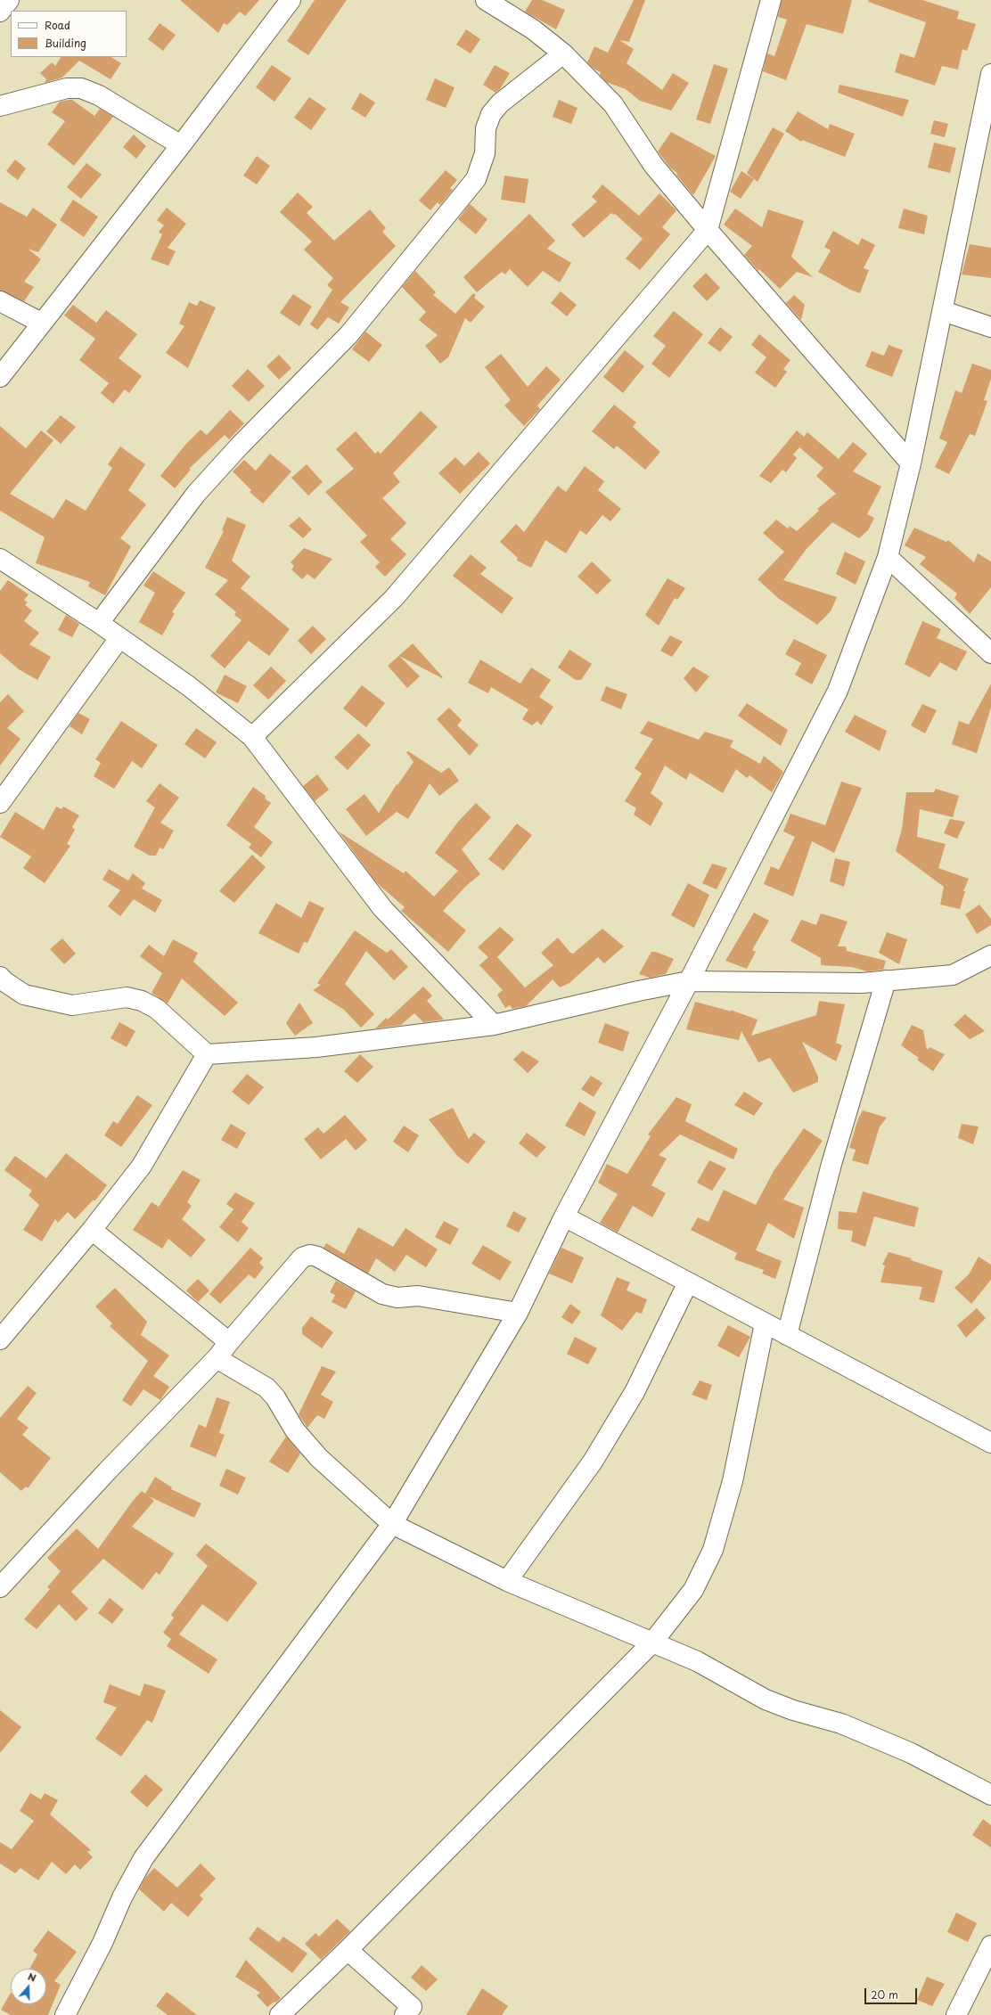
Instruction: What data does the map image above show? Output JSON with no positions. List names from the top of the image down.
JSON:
{
  "legend": ["Road", "Building"],
  "scale_bar": "20 m",
  "north": "top"
}
